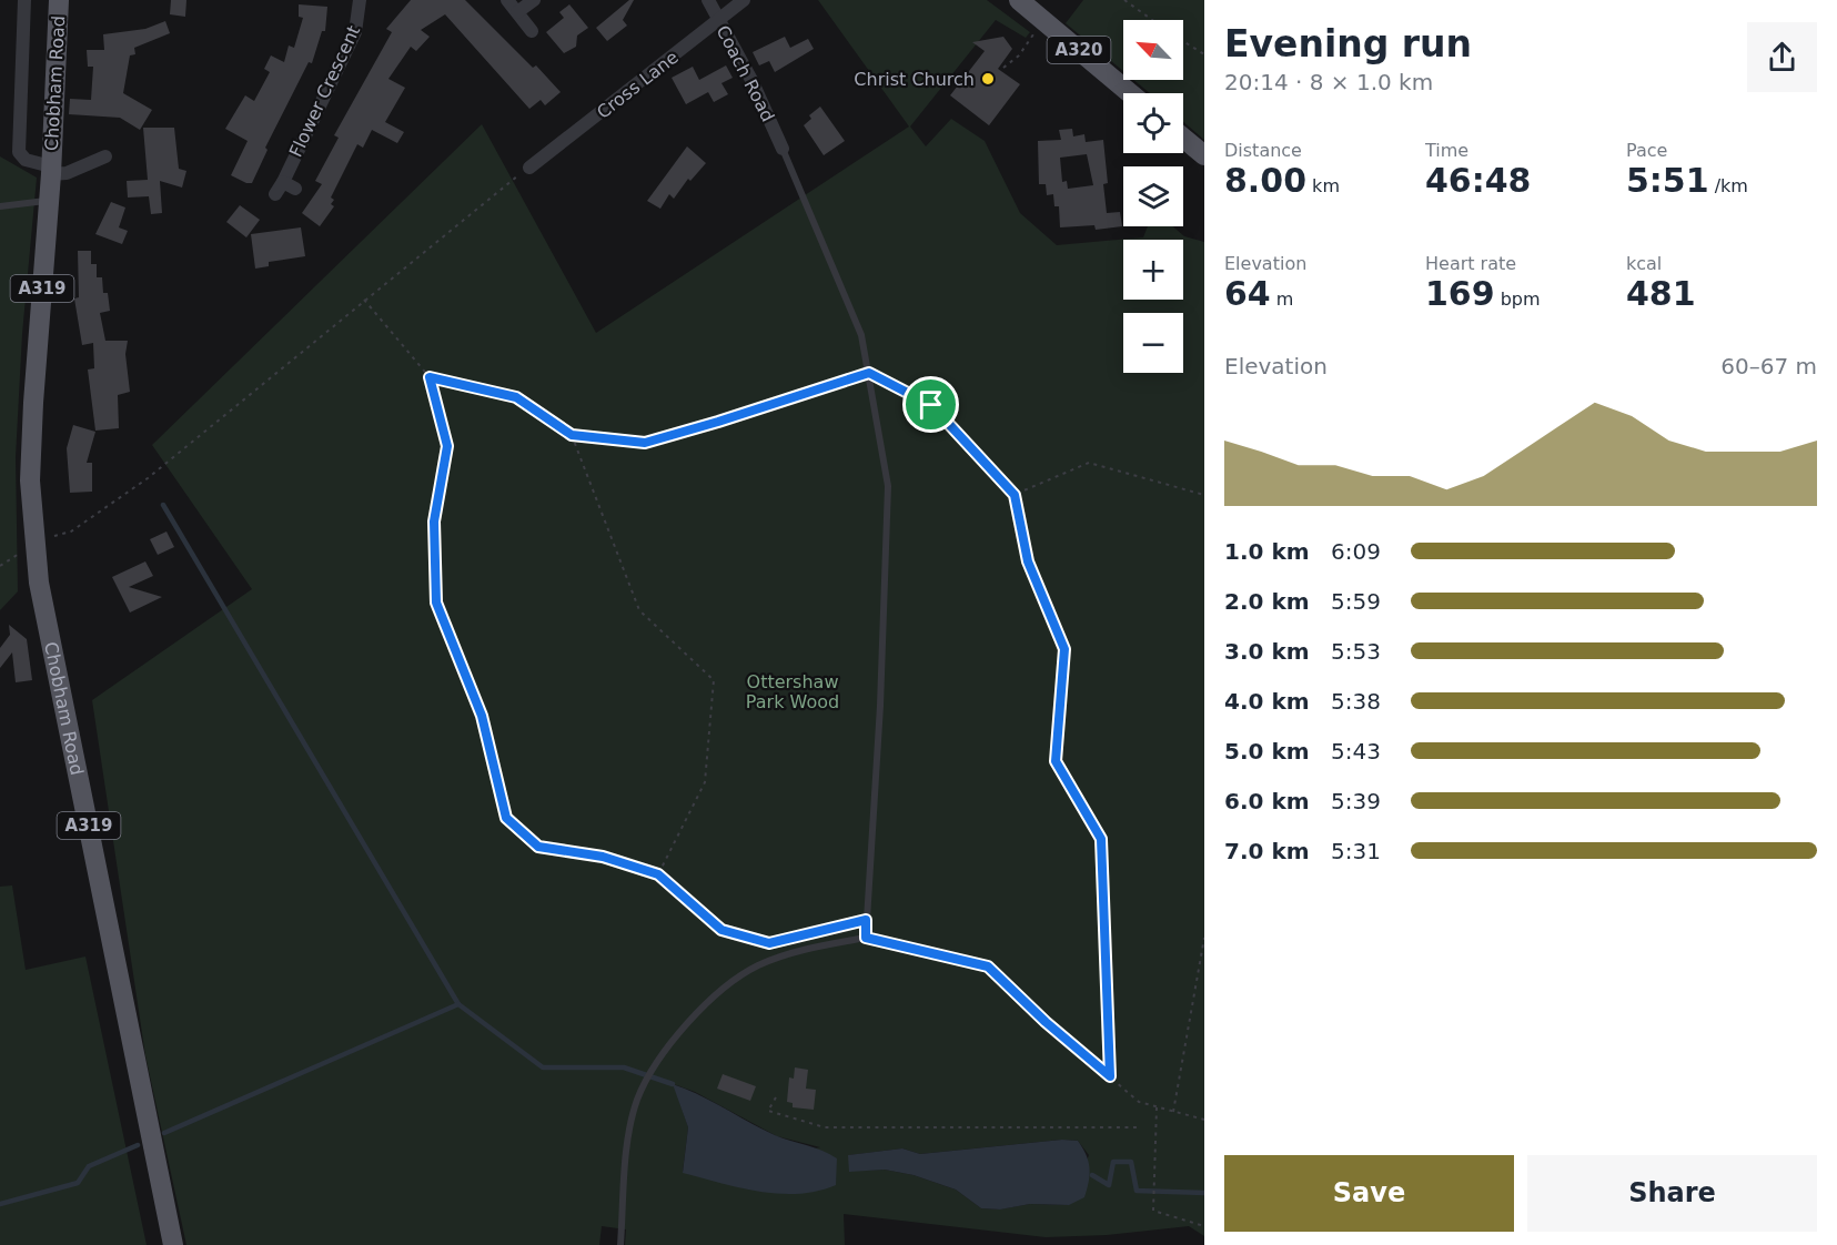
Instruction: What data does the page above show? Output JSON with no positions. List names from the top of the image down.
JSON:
{
  "streets": {
    "main road": ["A320", "Chobham Road", "A319"],
    "street": ["Coach Road", "Cross Lane", "Flower Crescent"]
  },
  "crossings": [
    ["Coach Road", "Cross Lane"]
  ],
  "parks": ["Ottershaw Park Wood"],
  "places": ["Christ Church"],
  "north": "top left",
  "page": {
    "heading": ["Evening run", "20:14 · 8 × 1.0 km"],
    "map_buttons": ["+", "−"],
    "stats": [
      ["Distance", "8.00 km"],
      ["Time", "46:48"],
      ["Pace", "5:51 /km"],
      ["Elevation", "64 m"],
      ["Heart rate", "169 bpm"],
      ["kcal", "481"]
    ],
    "chart": ["Elevation", "60–67 m"],
    "list": [
      {
        "name": "1.0 km",
        "note": "6:09"
      },
      {
        "name": "2.0 km",
        "note": "5:59"
      },
      {
        "name": "3.0 km",
        "note": "5:53"
      },
      {
        "name": "4.0 km",
        "note": "5:38"
      },
      {
        "name": "5.0 km",
        "note": "5:43"
      },
      {
        "name": "6.0 km",
        "note": "5:39"
      },
      {
        "name": "7.0 km",
        "note": "5:31"
      }
    ],
    "buttons": ["Save", "Share"]
  }
}
